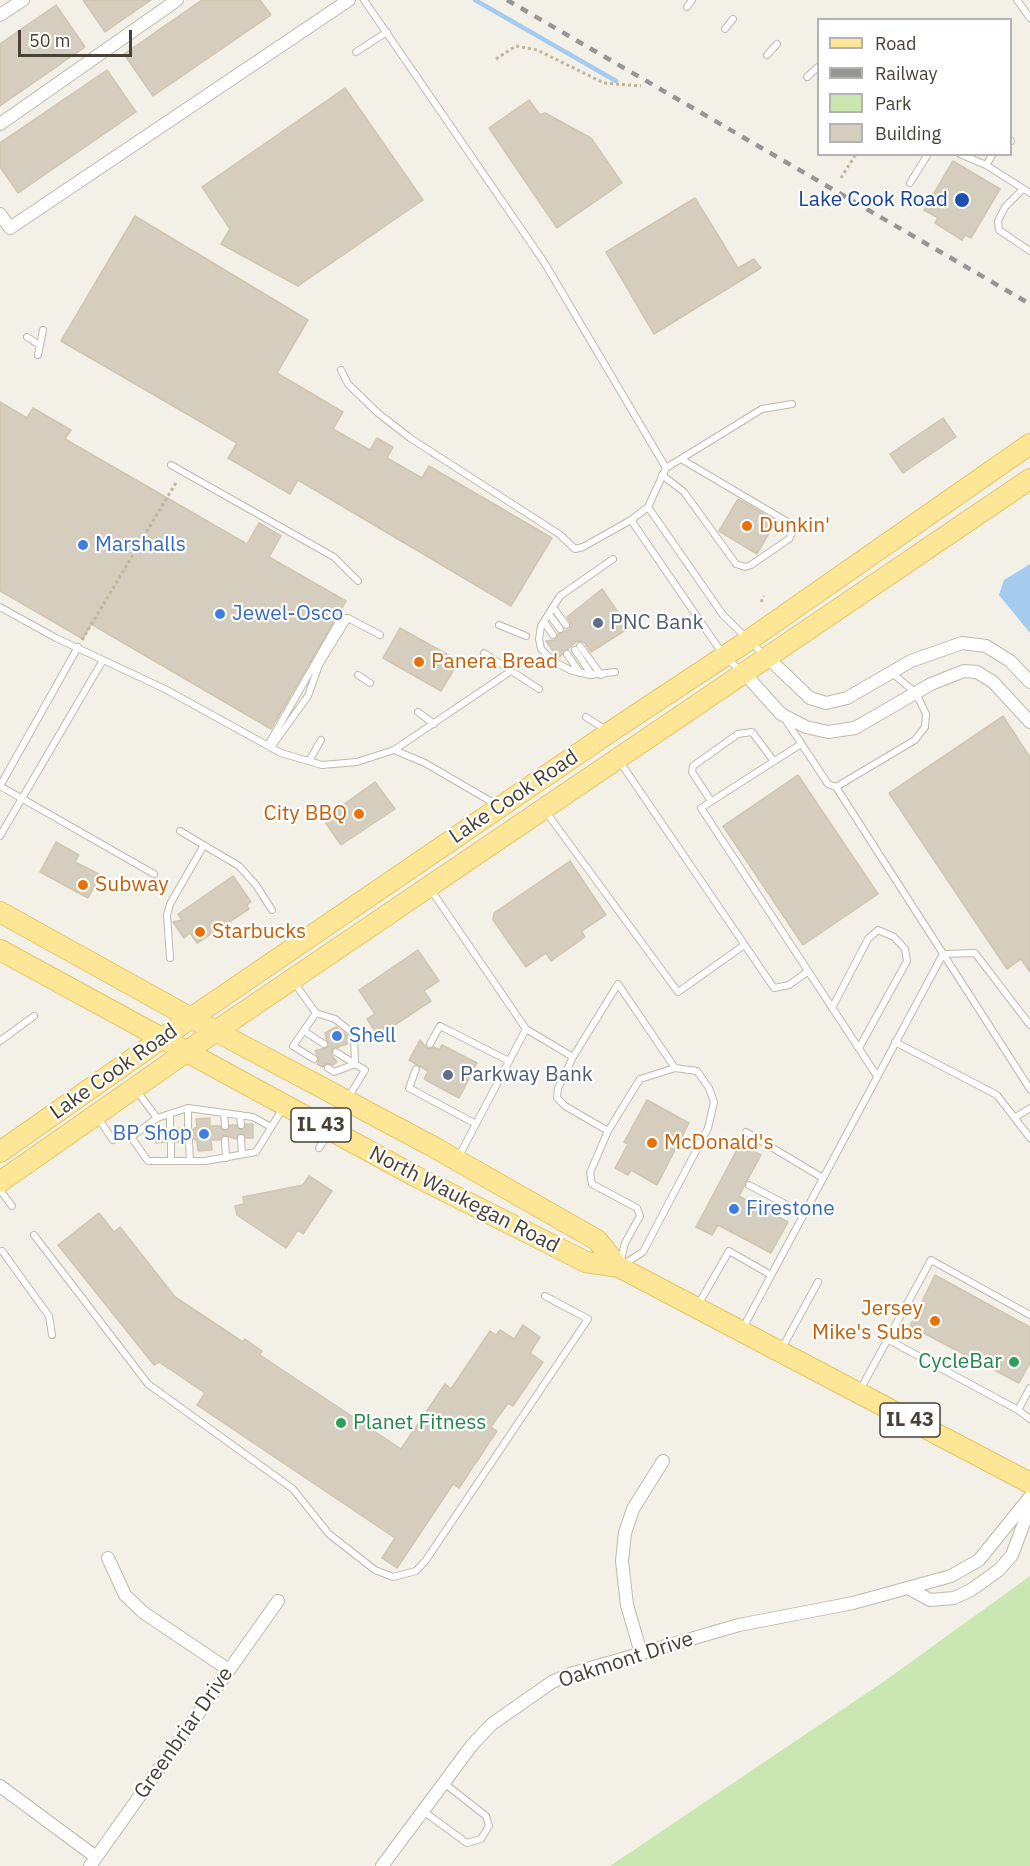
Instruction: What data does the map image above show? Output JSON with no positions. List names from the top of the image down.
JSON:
{
  "streets": {
    "main road": ["Lake Cook Road", "IL 43", "North Waukegan Road"],
    "street": ["Oakmont Drive", "Greenbriar Drive"]
  },
  "crossings": [
    ["Lake Cook Road", "IL 43"],
    ["Lake Cook Road", "North Waukegan Road"],
    ["IL 43", "North Waukegan Road"]
  ],
  "places": [
    "Lake Cook Road",
    "Dunkin'",
    "Marshalls",
    "Jewel-Osco",
    "PNC Bank",
    "Panera Bread",
    "City BBQ",
    "Subway",
    "Starbucks",
    "Shell",
    "Parkway Bank",
    "BP Shop",
    "McDonald's",
    "Firestone",
    "Jersey Mike's Subs",
    "CycleBar",
    "Planet Fitness"
  ],
  "legend": [
    "Road",
    "Railway",
    "Park",
    "Building"
  ],
  "scale_bar": "50 m"
}
